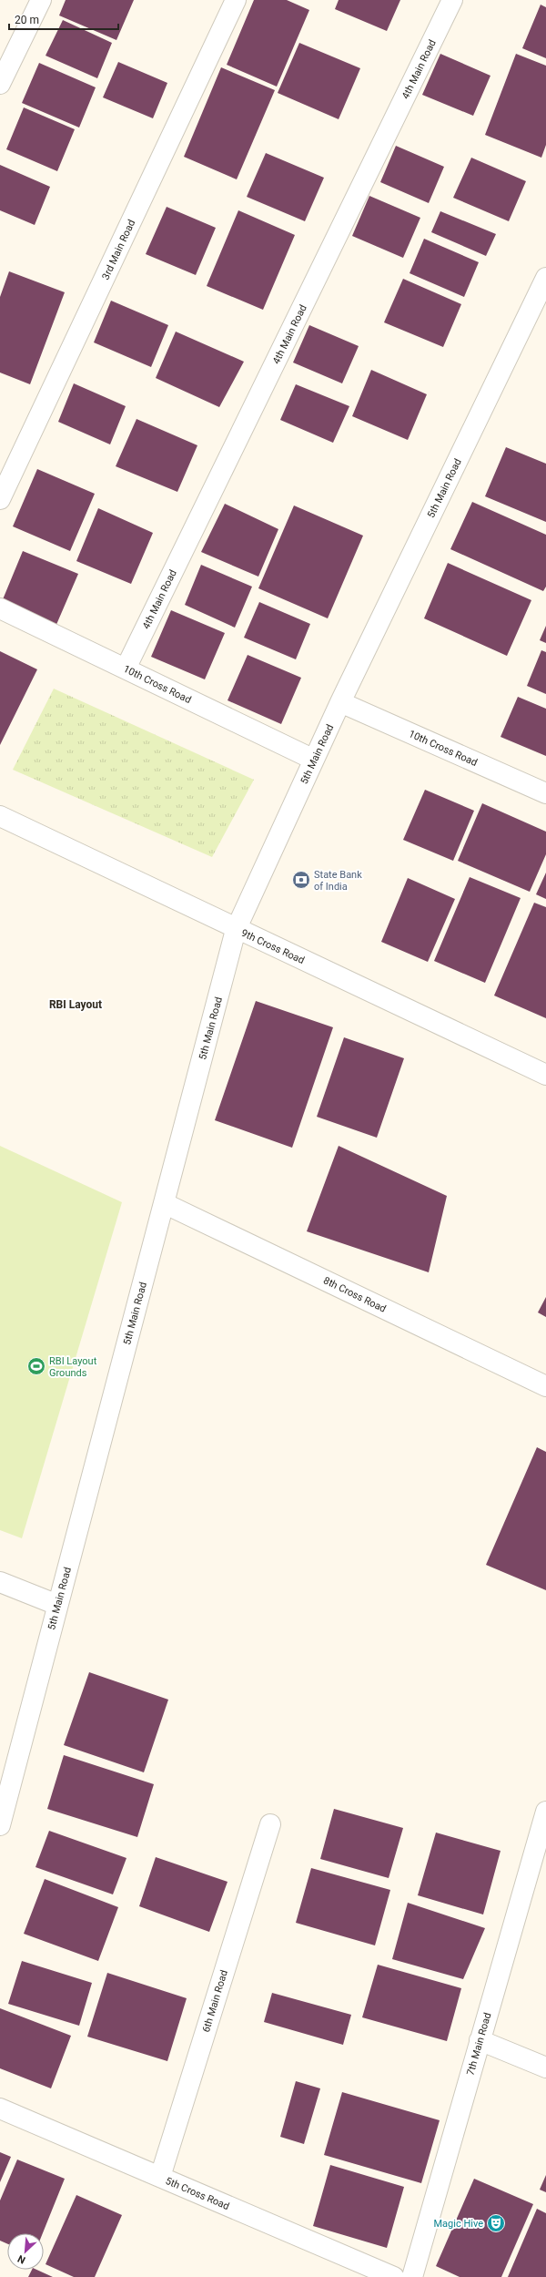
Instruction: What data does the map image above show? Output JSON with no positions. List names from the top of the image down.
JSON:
{
  "streets": {
    "street": [
      "4th Main Road",
      "3rd Main Road",
      "5th Main Road",
      "10th Cross Road",
      "9th Cross Road",
      "8th Cross Road",
      "6th Main Road",
      "7th Main Road",
      "5th Cross Road"
    ]
  },
  "crossings": [
    ["4th Main Road", "10th Cross Road"],
    ["5th Main Road", "10th Cross Road"],
    ["5th Main Road", "9th Cross Road"],
    ["5th Main Road", "8th Cross Road"],
    ["6th Main Road", "5th Cross Road"]
  ],
  "districts": ["RBI Layout"],
  "places": {
    "bank": ["State Bank of India"],
    "sports": ["RBI Layout Grounds"],
    "theatre": ["Magic Hive"]
  },
  "scale_bar": "20 m",
  "north": "bottom left"
}
